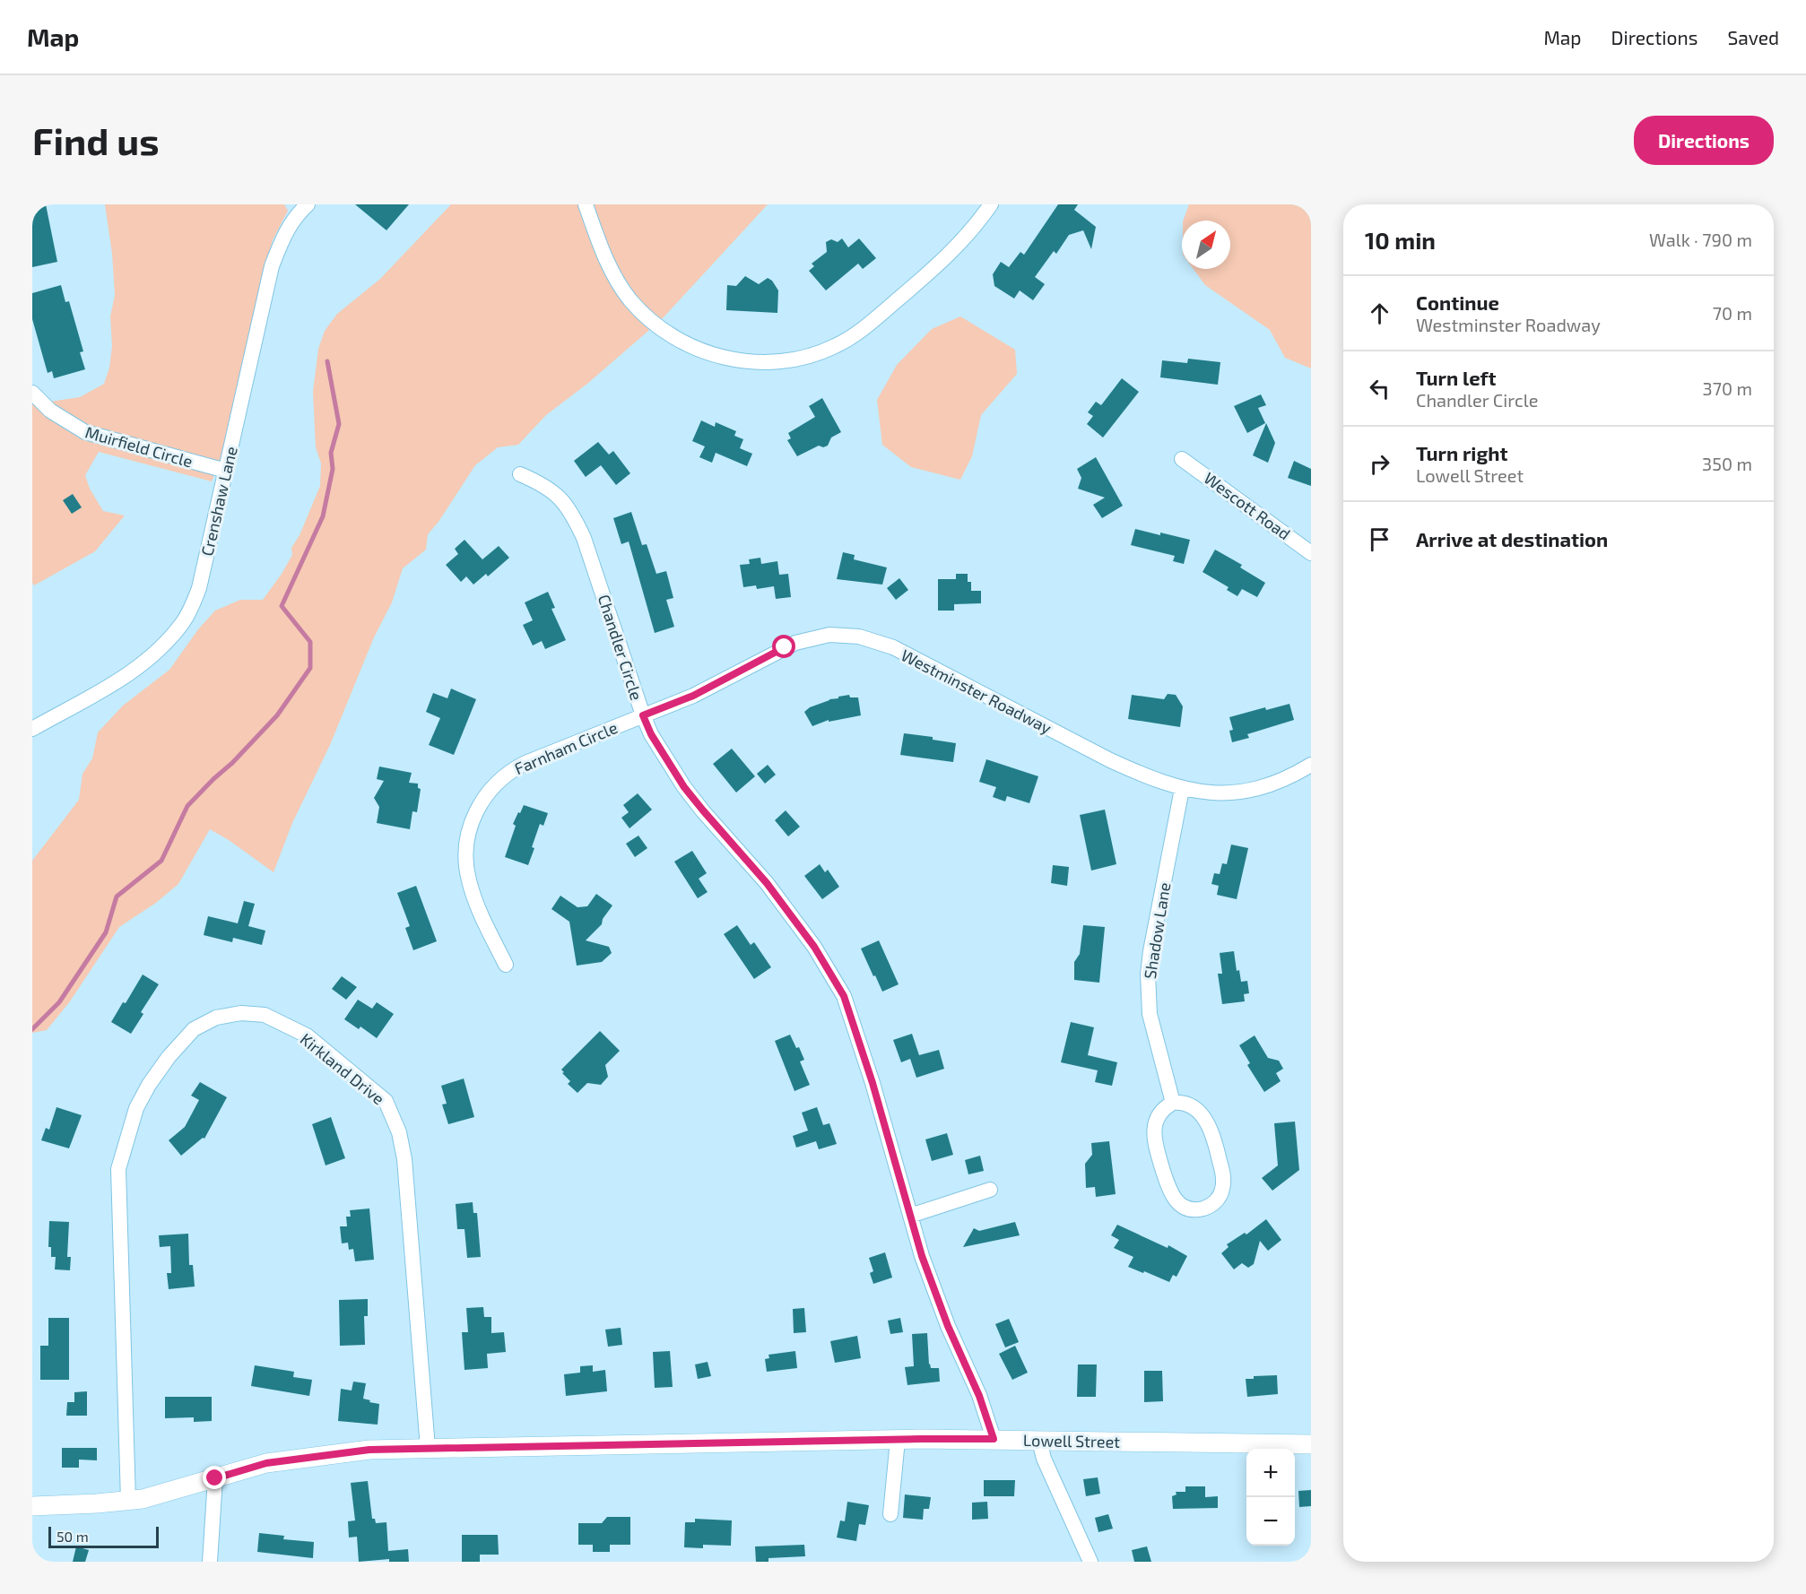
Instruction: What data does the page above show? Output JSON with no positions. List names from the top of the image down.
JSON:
{
  "streets": {
    "main road": ["Lowell Street"],
    "street": [
      "Muirfield Circle",
      "Crenshaw Lane",
      "Wescott Road",
      "Chandler Circle",
      "Westminster Roadway",
      "Farnham Circle",
      "Shadow Lane",
      "Kirkland Drive"
    ]
  },
  "crossings": [
    ["Muirfield Circle", "Crenshaw Lane"],
    ["Chandler Circle", "Westminster Roadway"],
    ["Chandler Circle", "Farnham Circle"],
    ["Chandler Circle", "Lowell Street"],
    ["Westminster Roadway", "Farnham Circle"],
    ["Westminster Roadway", "Shadow Lane"],
    ["Kirkland Drive", "Lowell Street"]
  ],
  "scale_bar": "50 m",
  "north": "top right",
  "page": {
    "header": "Map",
    "nav": ["Map", "Directions", "Saved"],
    "buttons": "Directions",
    "title": "Find us",
    "heading": ["10 min", "Walk · 790 m"],
    "list": [
      ["Continue", "Westminster Roadway", "70 m"],
      ["Turn left", "Chandler Circle", "370 m"],
      ["Turn right", "Lowell Street", "350 m"],
      "Arrive at destination"
    ],
    "map_buttons": ["+", "−"],
    "scale": "50 m"
  }
}
